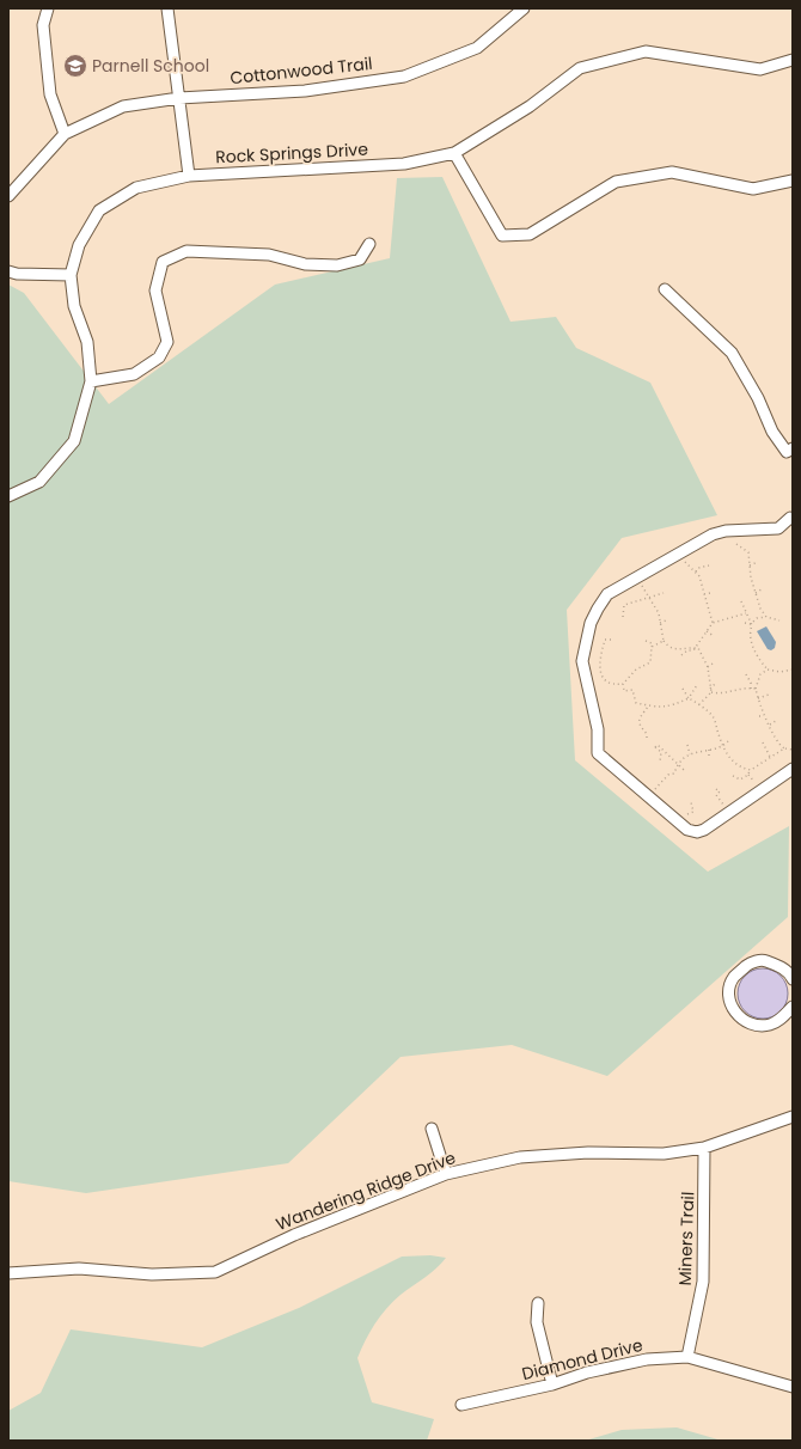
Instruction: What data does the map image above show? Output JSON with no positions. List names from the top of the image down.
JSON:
{
  "streets": {
    "street": [
      "Cottonwood Trail",
      "Rock Springs Drive",
      "Wandering Ridge Drive",
      "Miners Trail",
      "Diamond Drive"
    ]
  },
  "crossings": [
    ["Wandering Ridge Drive", "Miners Trail"],
    ["Miners Trail", "Diamond Drive"]
  ],
  "places": {
    "school or university": ["Parnell School"]
  }
}
